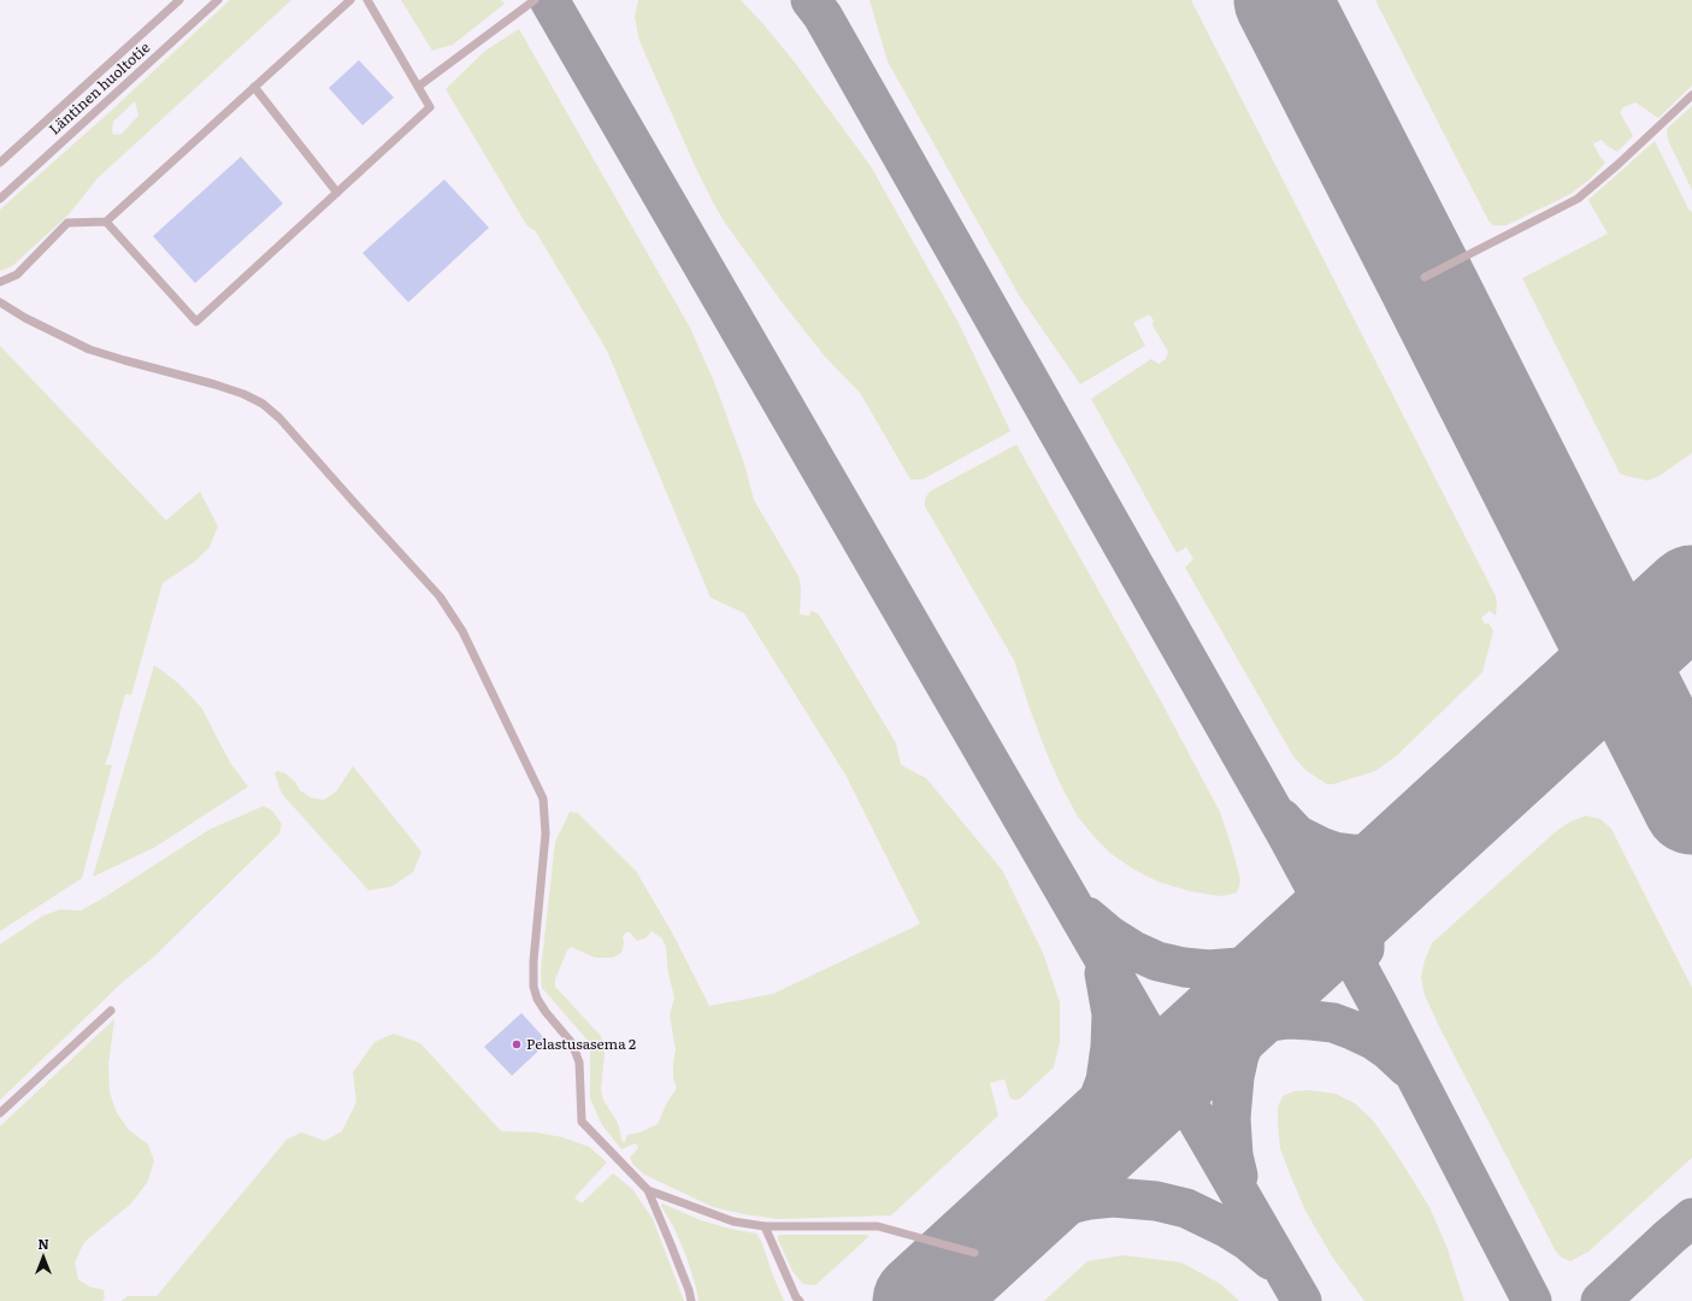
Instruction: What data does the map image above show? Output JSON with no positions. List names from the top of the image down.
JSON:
{
  "streets": {
    "lane": ["Läntinen huoltotie"]
  },
  "places": ["Pelastusasema 2"],
  "north": "top"
}
